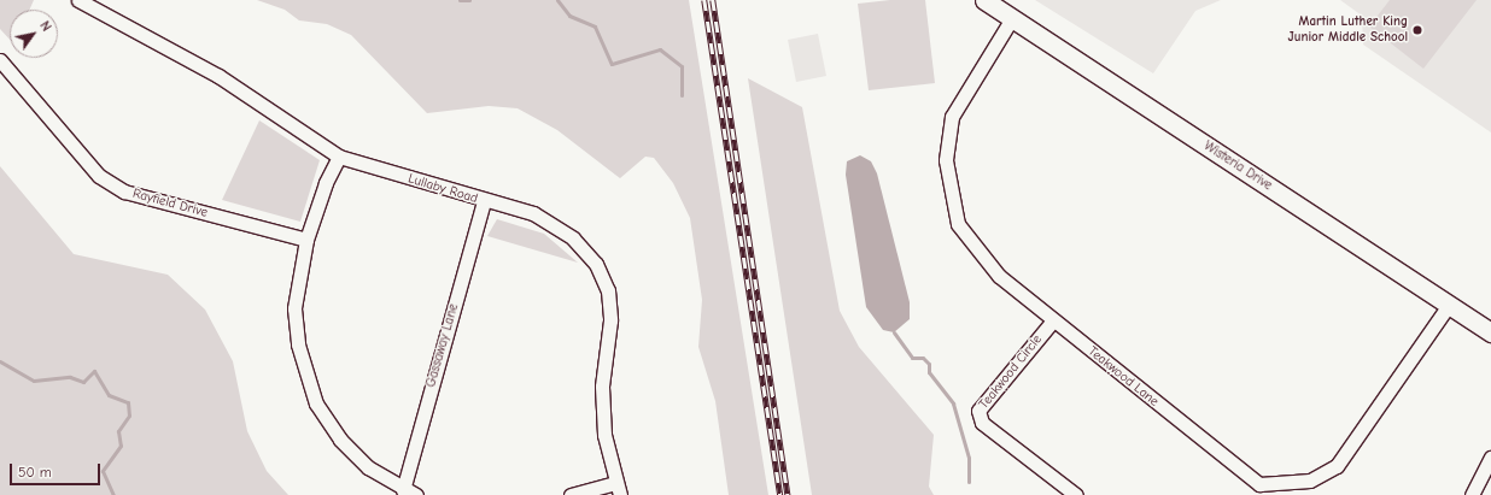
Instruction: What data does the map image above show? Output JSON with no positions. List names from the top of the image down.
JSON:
{
  "streets": {
    "street": [
      "Wisteria Drive",
      "Lullaby Road",
      "Rayfield Drive",
      "Gassaway Lane",
      "Teakwood Circle",
      "Teakwood Lane"
    ]
  },
  "crossings": [
    ["Wisteria Drive", "Teakwood Lane"],
    ["Lullaby Road", "Gassaway Lane"],
    ["Teakwood Circle", "Teakwood Lane"]
  ],
  "places": ["Martin Luther King Junior Middle School"],
  "scale_bar": "50 m",
  "north": "top right"
}
